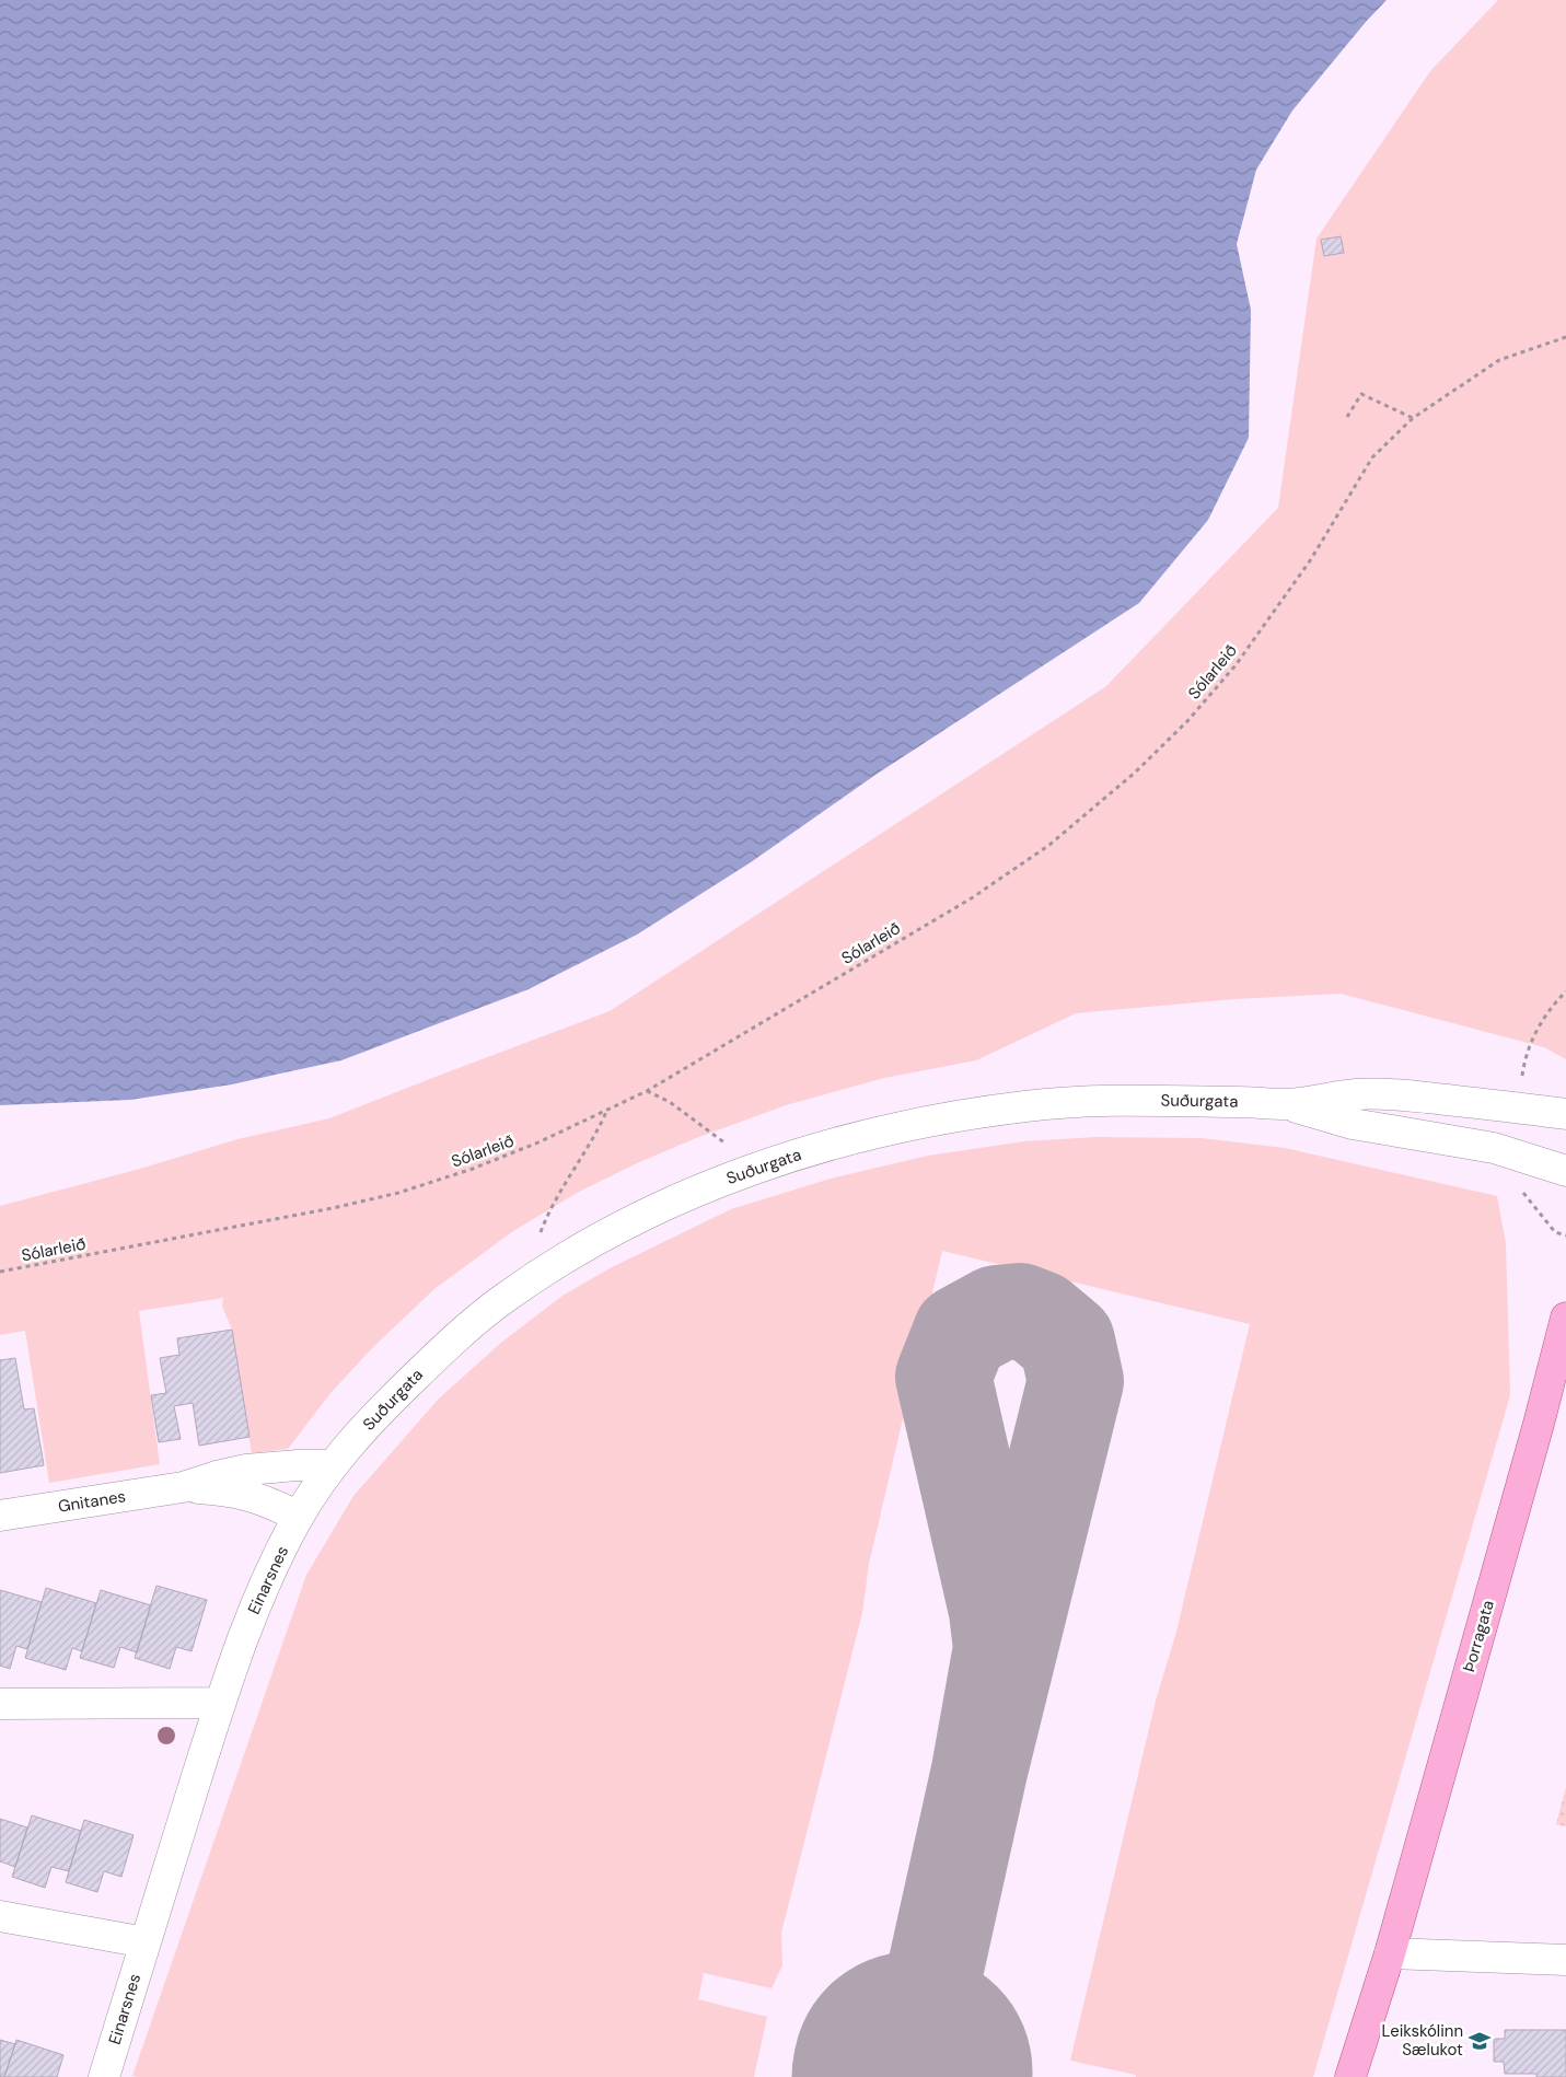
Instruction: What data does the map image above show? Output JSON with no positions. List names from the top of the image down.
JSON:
{
  "streets": {
    "main road": ["Þorragata"],
    "street": ["Suðurgata", "Gnitanes", "Einarsnes"],
    "path": ["Sólarleið"]
  },
  "crossings": [
    ["Suðurgata", "Gnitanes"],
    ["Suðurgata", "Einarsnes"],
    ["Gnitanes", "Einarsnes"]
  ],
  "places": {
    "school or university": ["Leikskólinn Sælukot"]
  }
}
